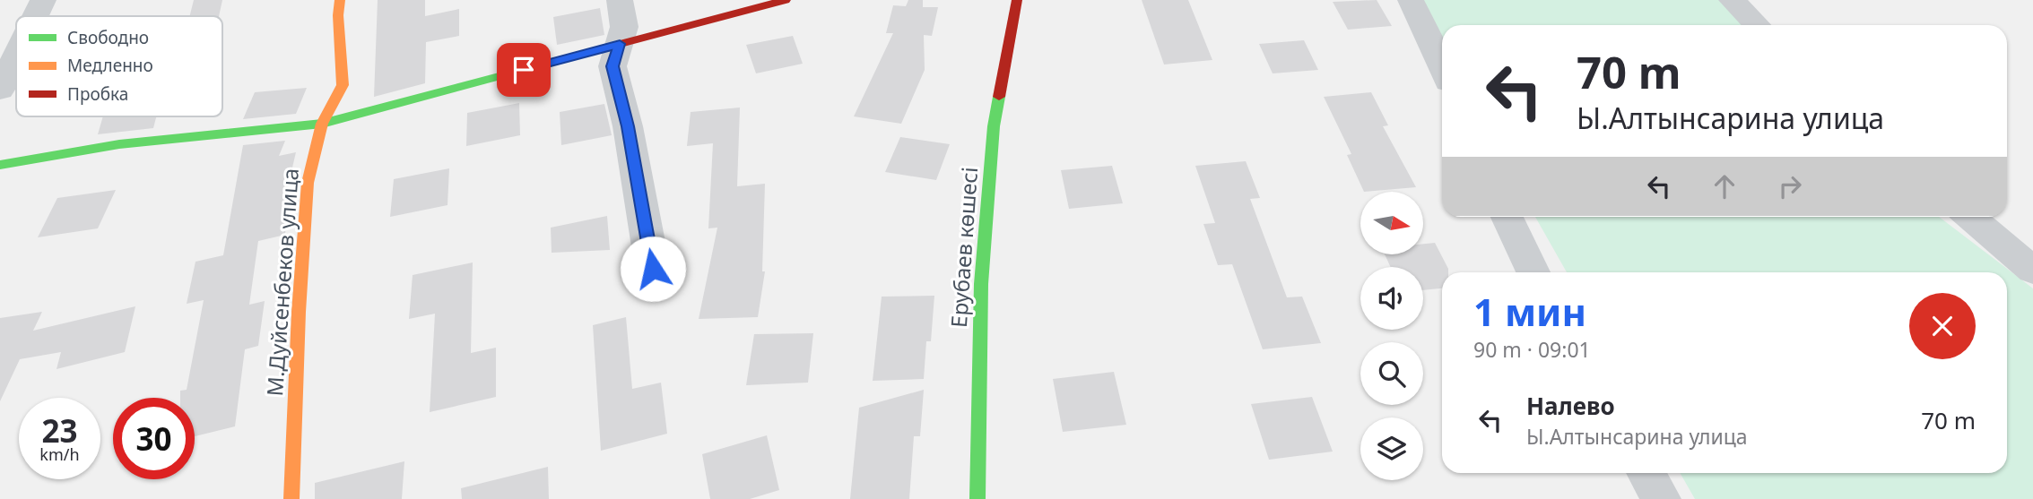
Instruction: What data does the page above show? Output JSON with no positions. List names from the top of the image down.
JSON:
{
  "streets": {
    "street": ["Ерубаев көшесі", "М.Дуйсенбеков улица"]
  },
  "legend": ["Свободно", "Медленно", "Пробка"],
  "north": "right",
  "page": {
    "turn": ["70 m", "Ы.Алтынсарина улица"],
    "heading": ["1 мин", "90 m · 09:01"],
    "list": [
      {
        "name": "Налево",
        "note": "Ы.Алтынсарина улица",
        "value": "70 m"
      }
    ],
    "speed": "23 km/h",
    "limit": "30"
  }
}
